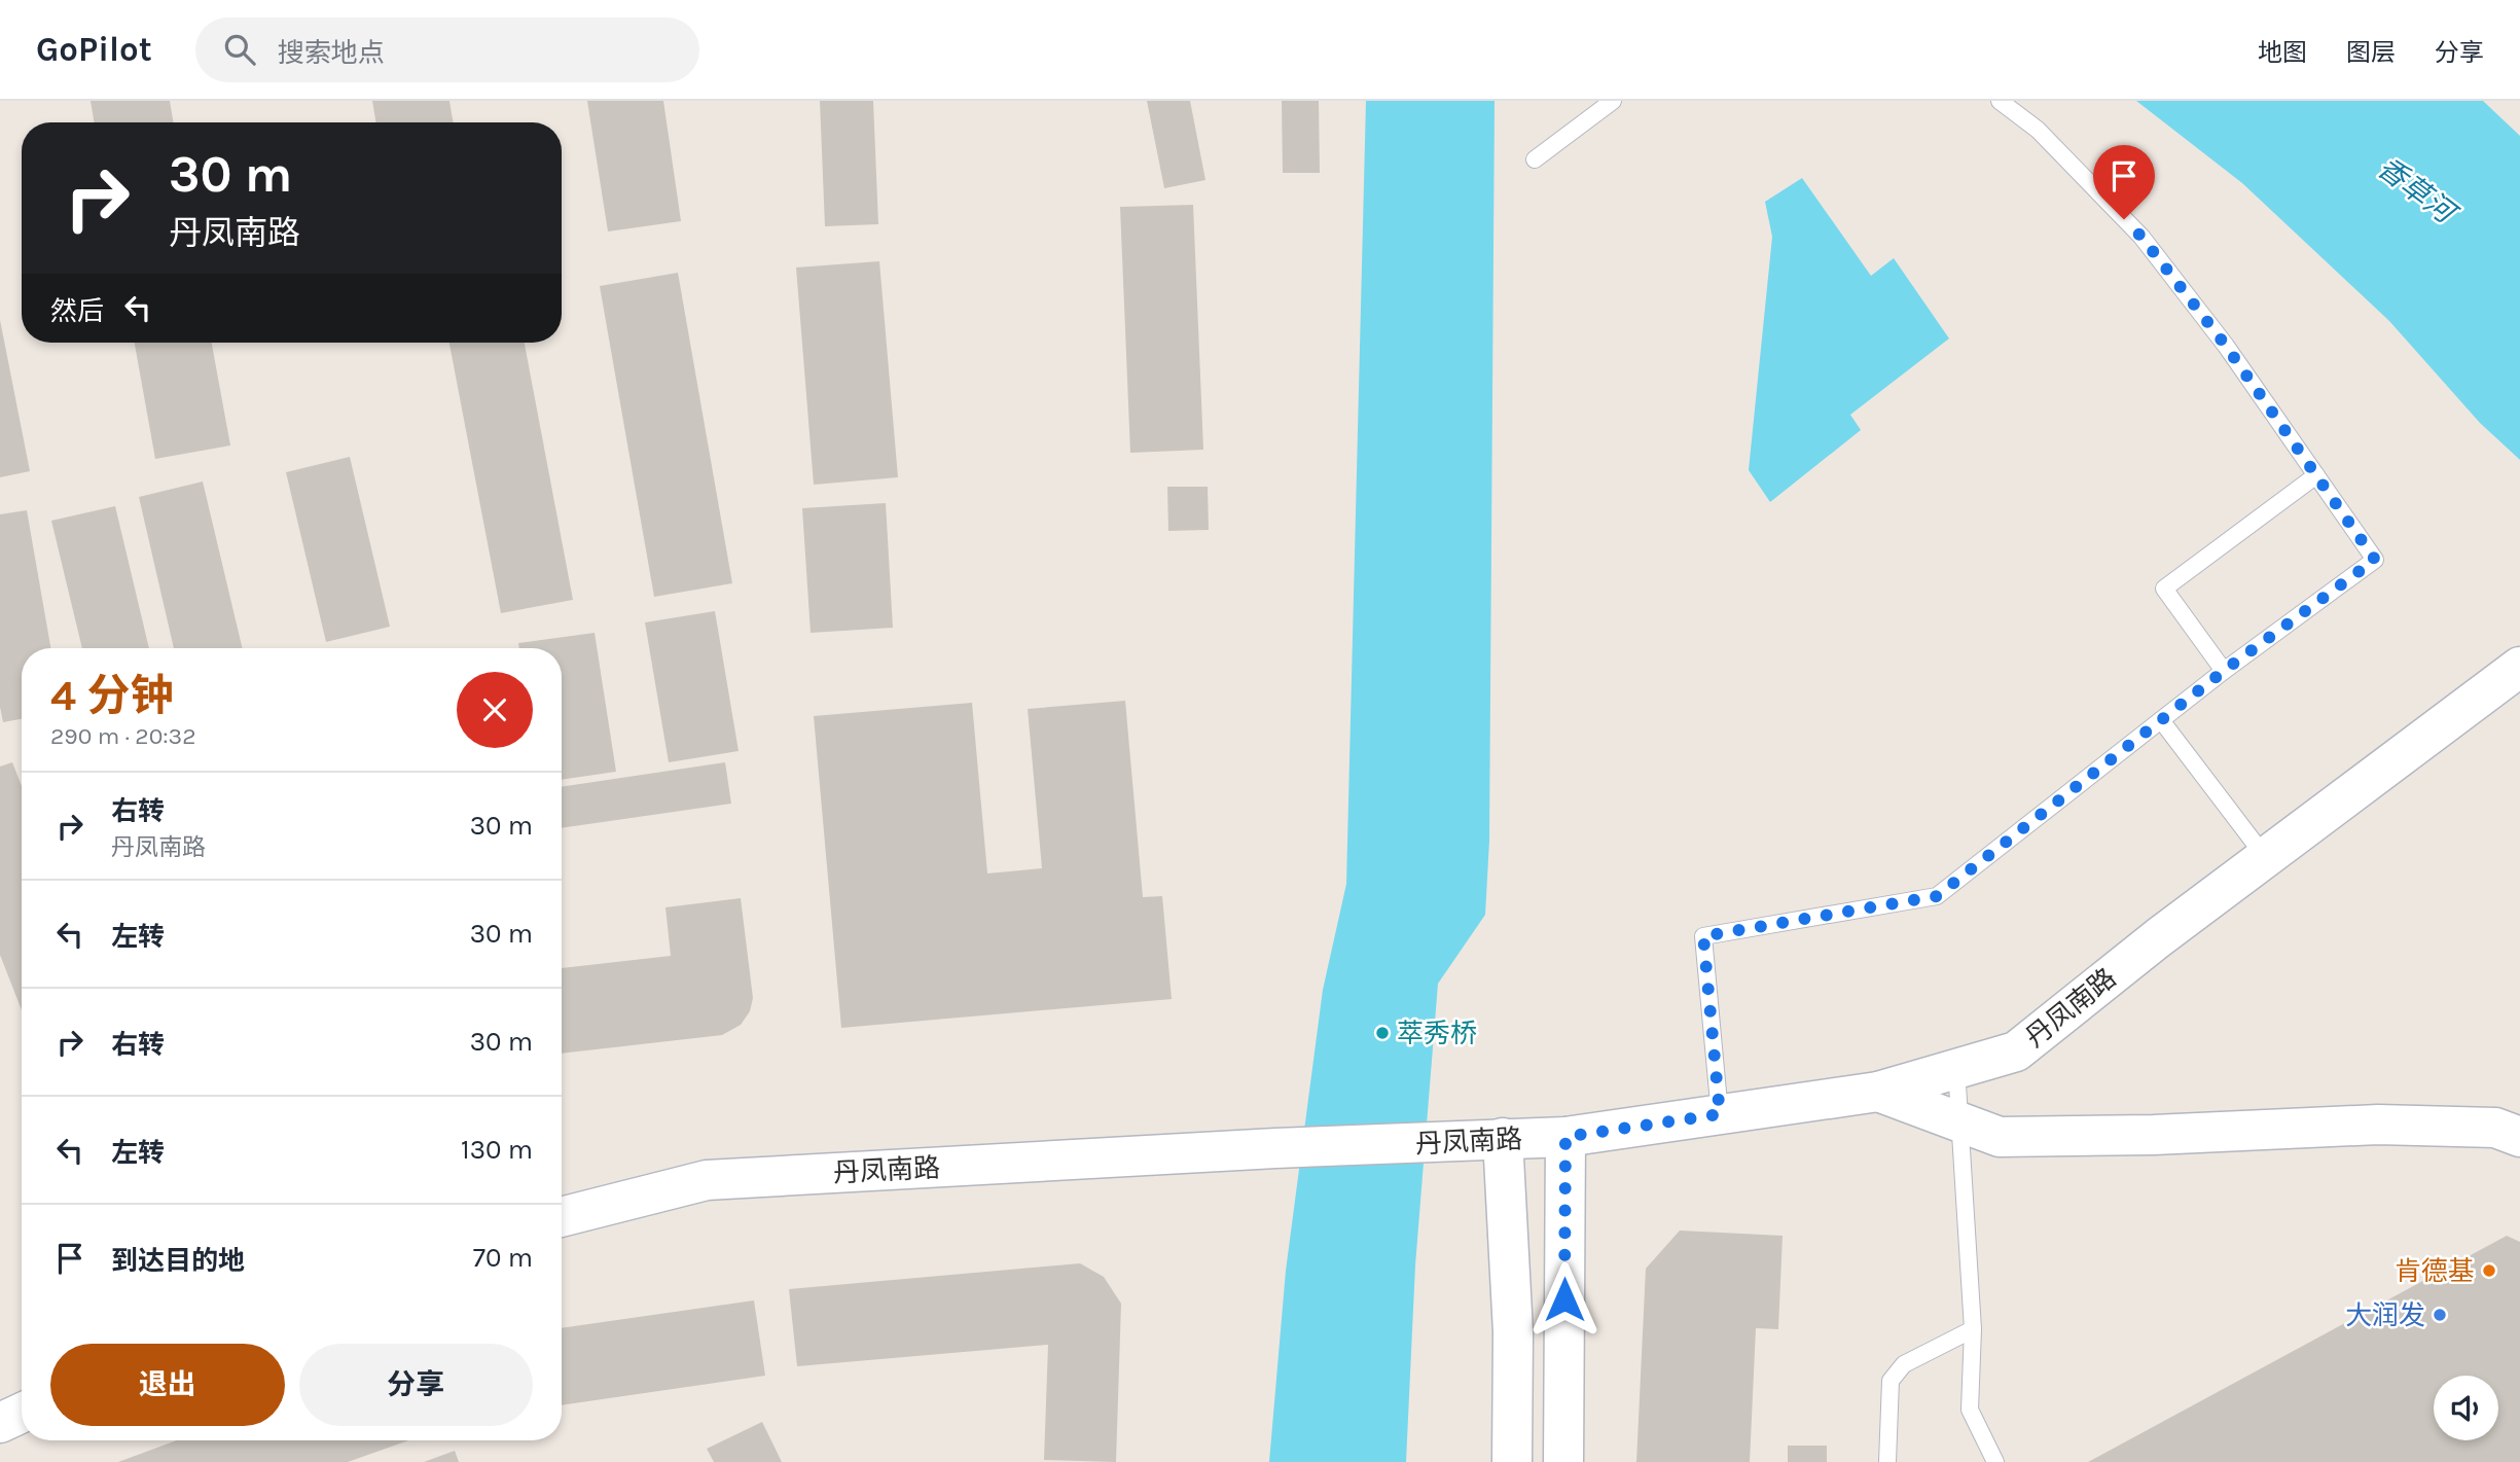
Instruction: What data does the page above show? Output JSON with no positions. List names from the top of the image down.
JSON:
{
  "streets": {
    "main road": ["丹凤南路"]
  },
  "water": ["香草河"],
  "places": ["萃秀桥", "肯德基", "大润发"],
  "page": {
    "header": "GoPilot",
    "search": "搜索地点",
    "nav": ["地图", "图层", "分享"],
    "turn": ["30 m", "丹凤南路"],
    "then": "然后",
    "heading": ["4 分钟", "290 m · 20:32"],
    "list": [
      {
        "name": "右转",
        "note": "丹凤南路",
        "value": "30 m"
      },
      {
        "name": "左转",
        "value": "30 m"
      },
      {
        "name": "右转",
        "value": "30 m"
      },
      {
        "name": "左转",
        "value": "130 m"
      },
      {
        "name": "到达目的地",
        "value": "70 m"
      }
    ],
    "buttons": ["退出", "分享"]
  }
}
